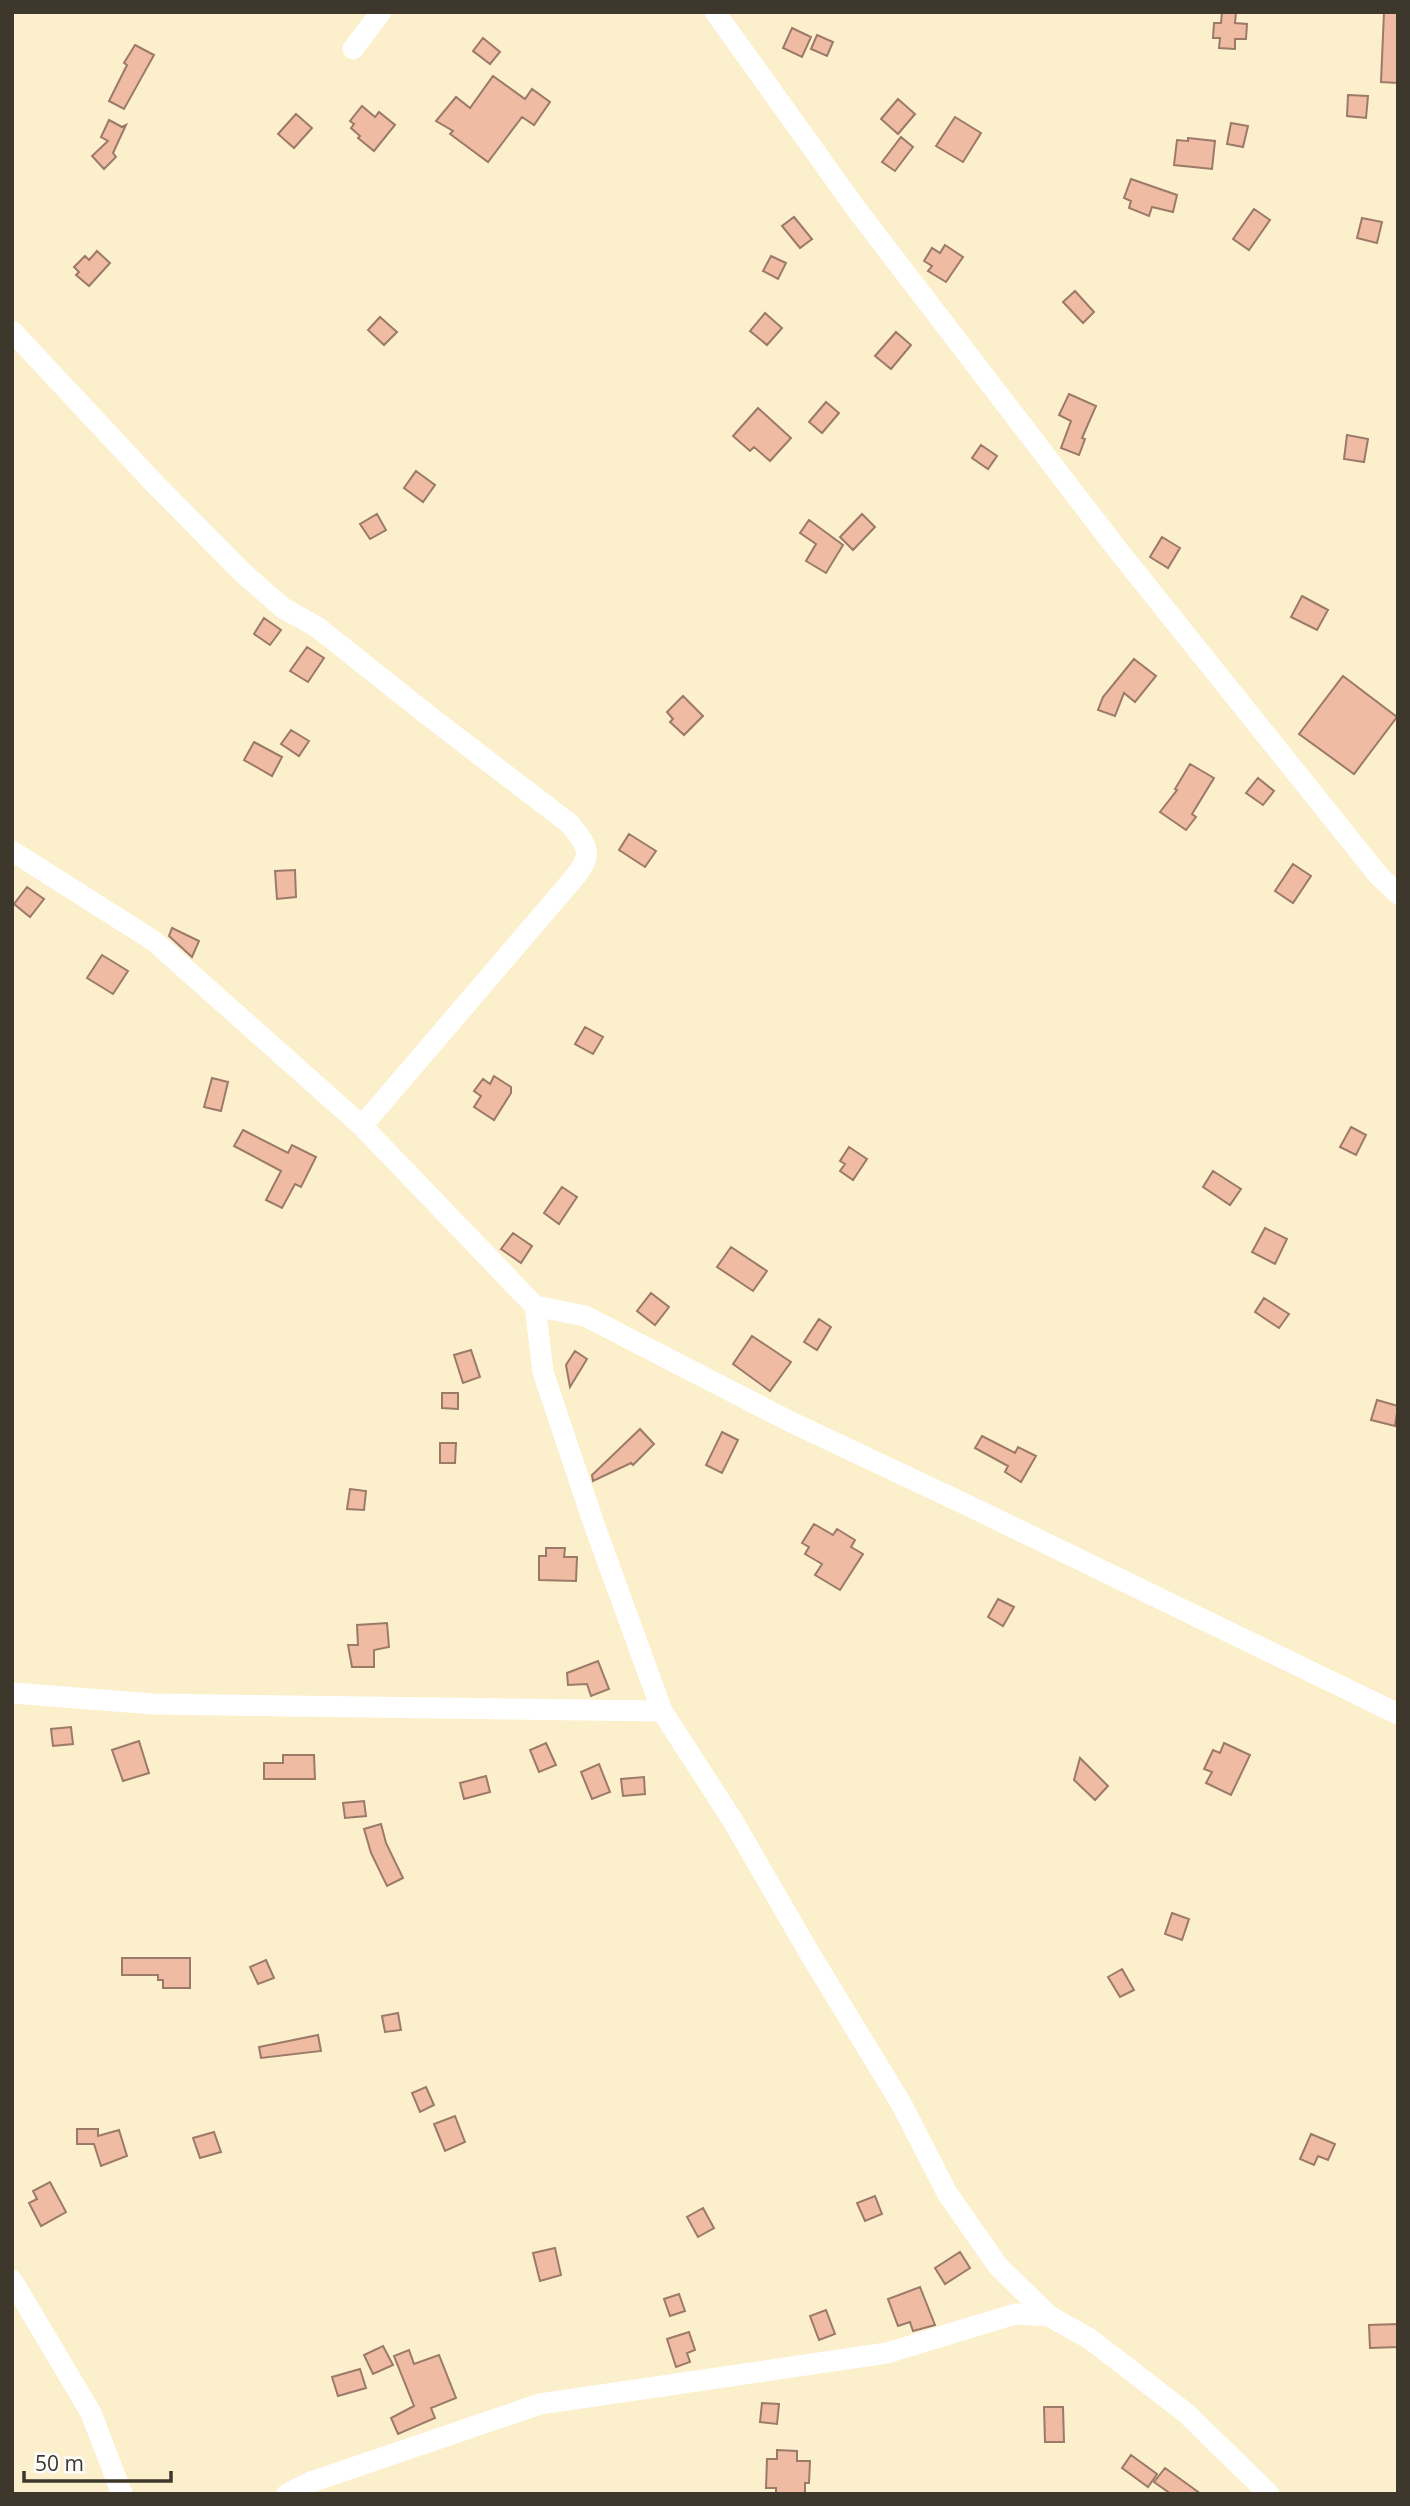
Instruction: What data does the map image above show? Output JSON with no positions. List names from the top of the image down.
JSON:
{
  "scale_bar": "50 m"
}
